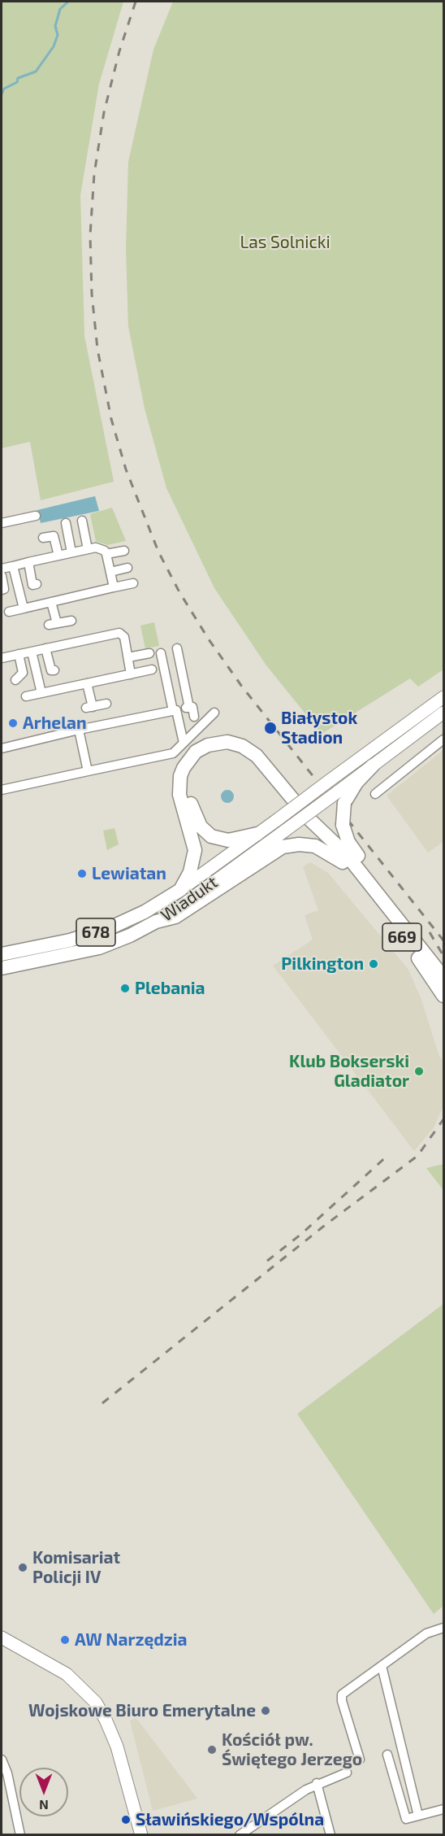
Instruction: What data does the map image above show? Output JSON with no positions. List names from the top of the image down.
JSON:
{
  "streets": {
    "main road": ["Wiadukt", "678", "669"]
  },
  "crossings": [
    ["Wiadukt", "678"]
  ],
  "parks": ["Las Solnicki"],
  "places": [
    "Arhelan",
    "Białystok Stadion",
    "Lewiatan",
    "Pilkington",
    "Plebania",
    "Klub Bokserski Gladiator",
    "Komisariat Policji IV",
    "AW Narzędzia",
    "Wojskowe Biuro Emerytalne",
    "Kościół pw. Świętego Jerzego",
    "Sławińskiego/Wspólna"
  ],
  "north": "bottom"
}
